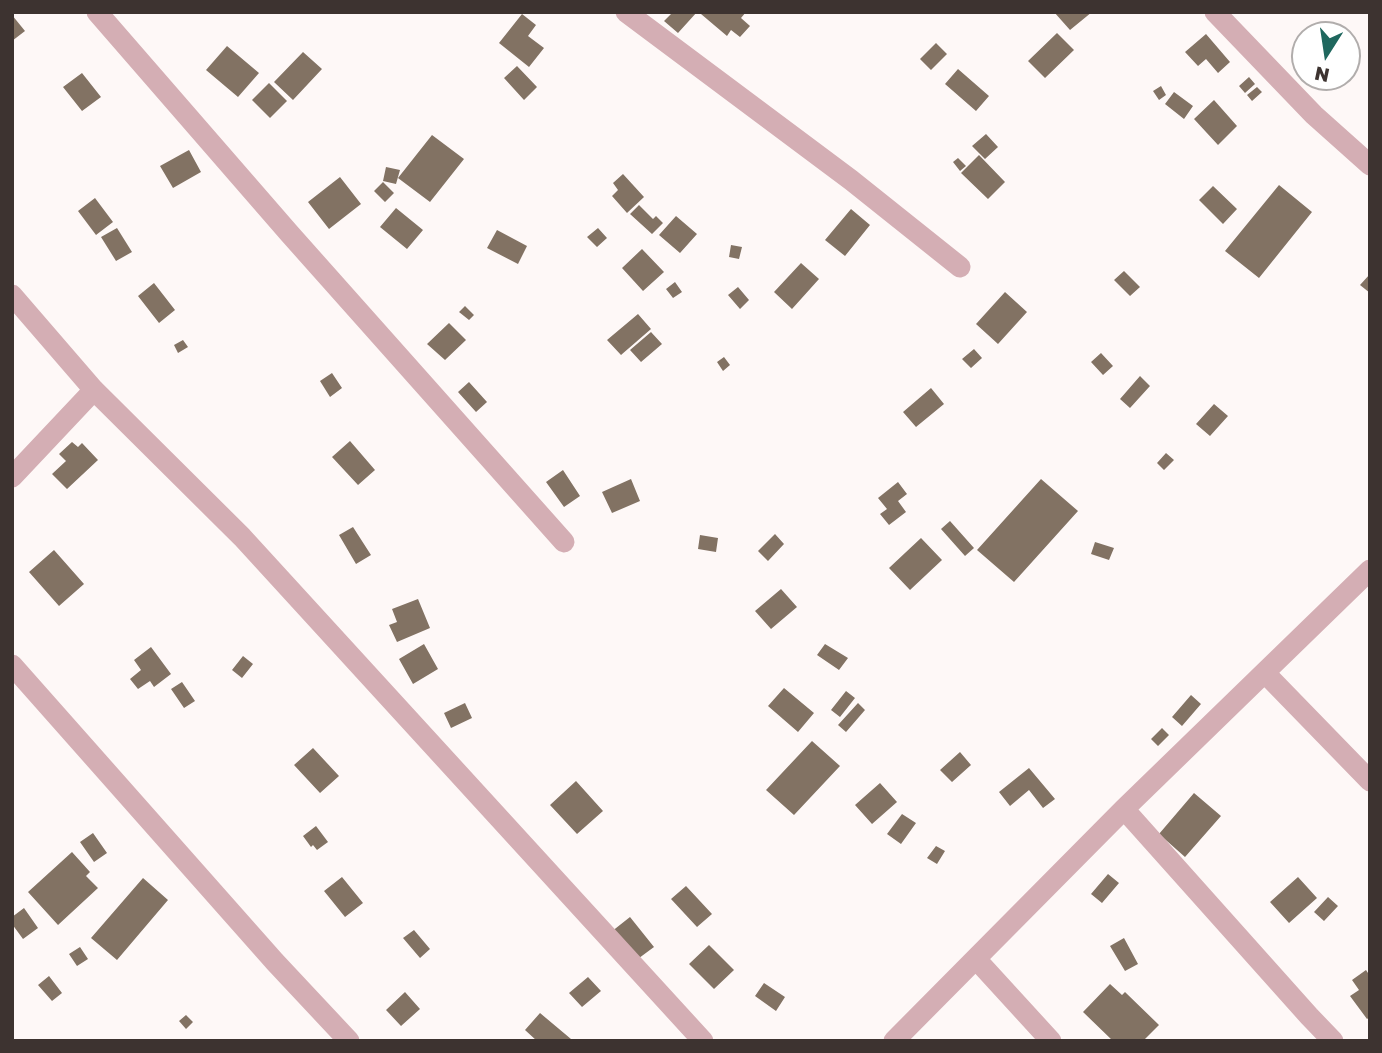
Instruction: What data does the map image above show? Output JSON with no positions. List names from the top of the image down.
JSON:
{
  "north": "bottom"
}
